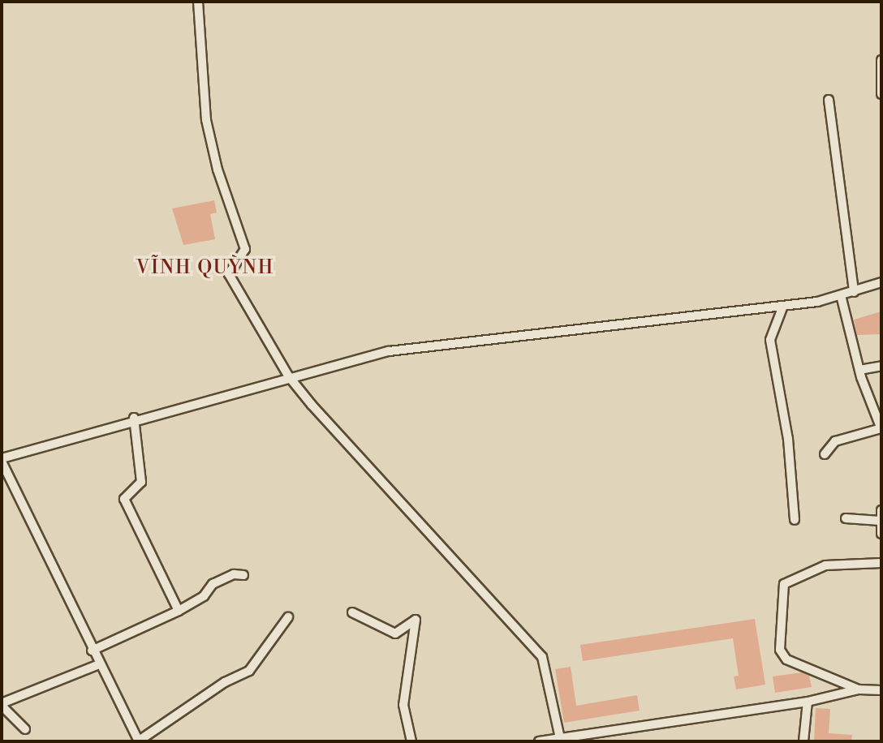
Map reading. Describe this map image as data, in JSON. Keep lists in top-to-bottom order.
{
  "districts": ["VĨNH QUỲNH"]
}
